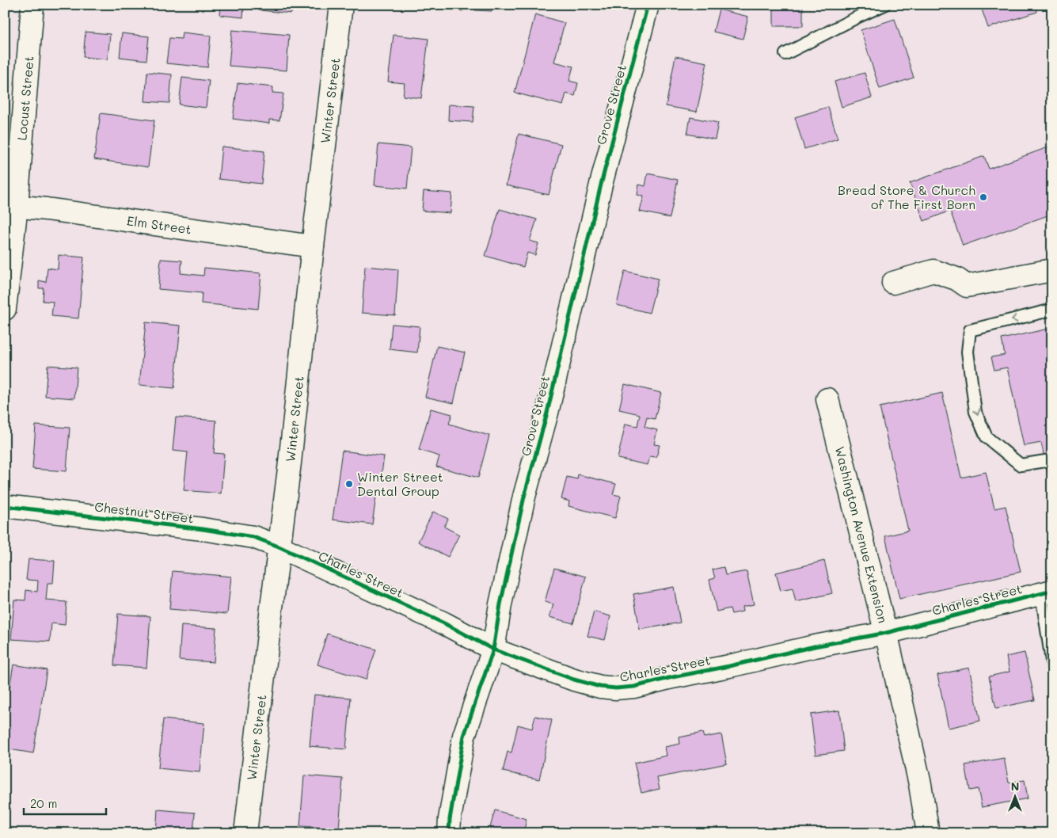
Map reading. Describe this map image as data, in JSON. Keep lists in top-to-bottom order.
{
  "streets": {
    "street": [
      "Locust Street",
      "Winter Street",
      "Grove Street",
      "Elm Street",
      "Chestnut Street",
      "Washington Avenue Extension",
      "Charles Street"
    ]
  },
  "crossings": [
    ["Locust Street", "Elm Street"],
    ["Winter Street", "Elm Street"],
    ["Winter Street", "Chestnut Street"],
    ["Winter Street", "Charles Street"],
    ["Grove Street", "Charles Street"],
    ["Chestnut Street", "Charles Street"],
    ["Washington Avenue Extension", "Charles Street"]
  ],
  "places": ["Bread Store & Church of The First Born", "Winter Street Dental Group"],
  "scale_bar": "20 m",
  "north": "top"
}
